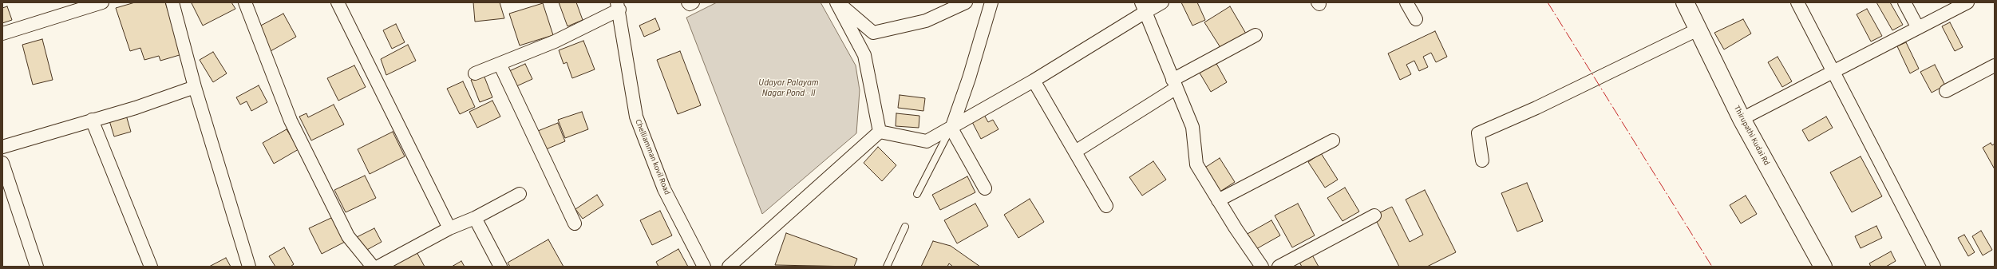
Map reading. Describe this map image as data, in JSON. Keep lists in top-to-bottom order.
{
  "streets": {
    "street": ["Thirupathi Kudai Rd", "Chelliamman kovil Road"]
  },
  "water": ["Udayar Palayam Nagar Pond - II"]
}
